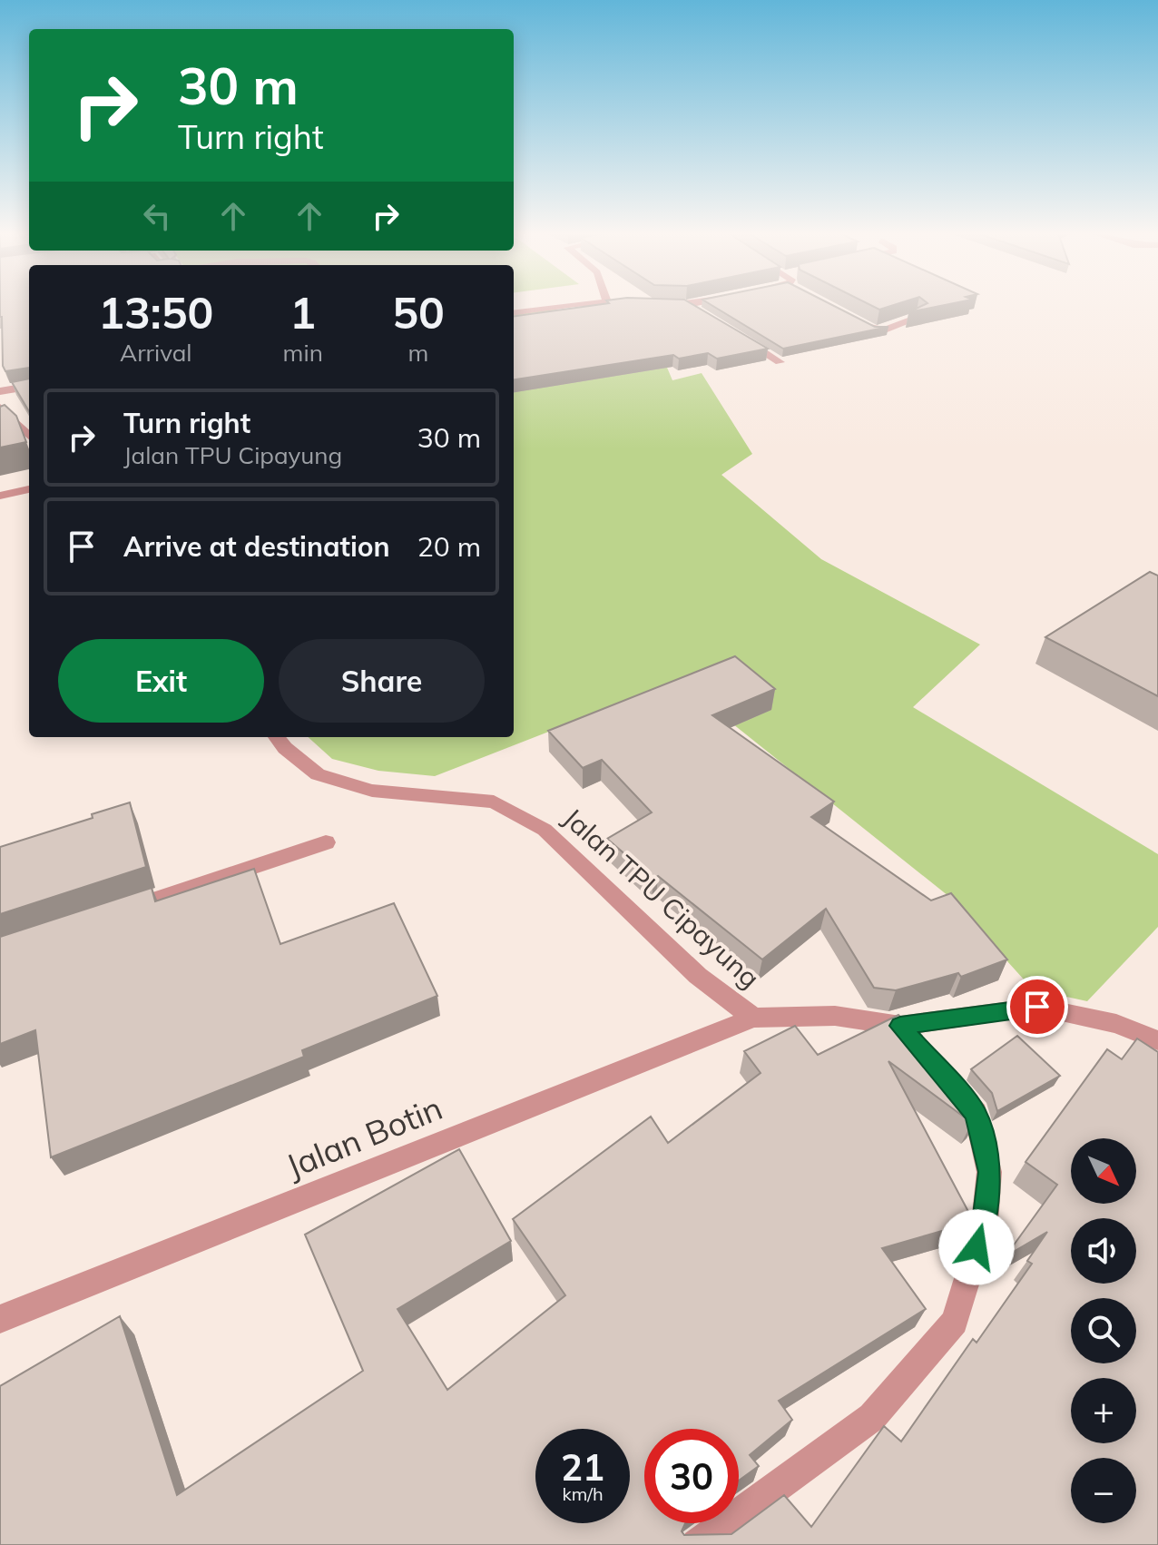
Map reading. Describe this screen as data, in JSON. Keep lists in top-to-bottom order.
{
  "streets": {
    "street": ["Jalan TPU Cipayung", "Jalan Botin"]
  },
  "crossings": [
    ["Jalan TPU Cipayung", "Jalan Botin"]
  ],
  "north": "bottom right",
  "page": {
    "turn": ["30 m", "Turn right"],
    "eta": [
      "13:50",
      "Arrival",
      "1",
      "min",
      "50",
      "m"
    ],
    "list": [
      {
        "name": "Turn right",
        "note": "Jalan TPU Cipayung",
        "value": "30 m"
      },
      {
        "name": "Arrive at destination",
        "value": "20 m"
      }
    ],
    "buttons": ["Exit", "Share"],
    "map_buttons": ["+", "−"],
    "speed": "21 km/h",
    "limit": "30"
  }
}
